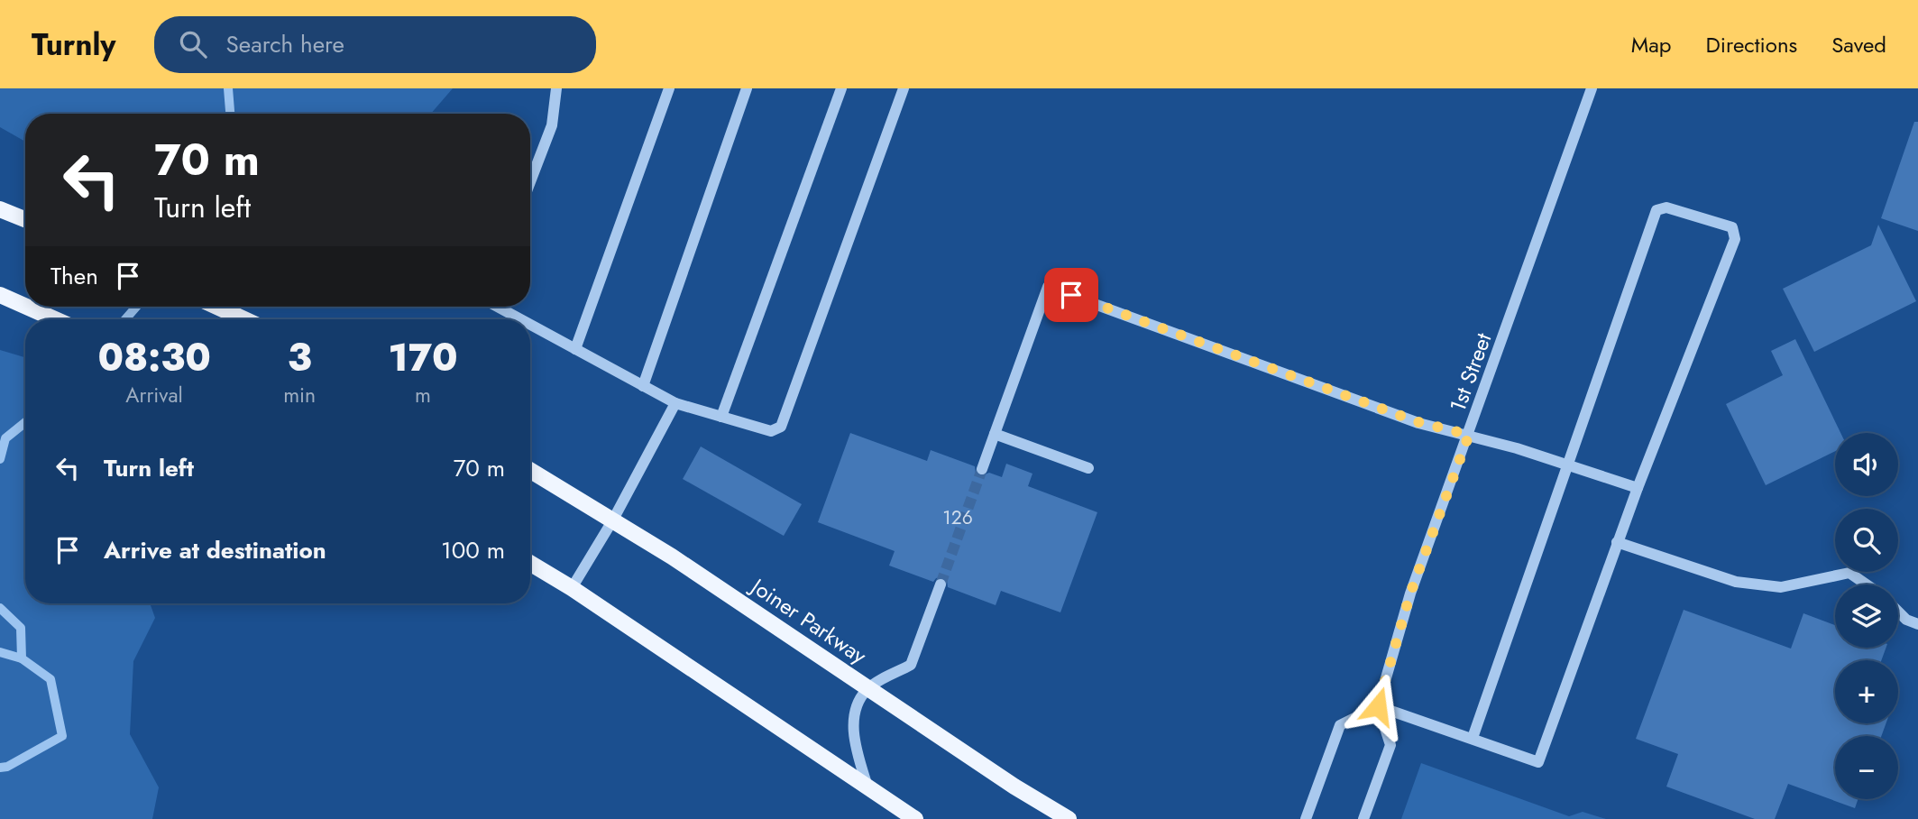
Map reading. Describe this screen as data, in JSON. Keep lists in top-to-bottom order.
{
  "streets": {
    "main road": ["Joiner Parkway"],
    "street": ["1st Street"]
  },
  "house_numbers": ["126"],
  "page": {
    "header": "Turnly",
    "search": "Search here",
    "nav": ["Map", "Directions", "Saved"],
    "turn": ["70 m", "Turn left"],
    "then": "Then",
    "eta": [
      "08:30",
      "Arrival",
      "3",
      "min",
      "170",
      "m"
    ],
    "list": [
      {
        "name": "Turn left",
        "value": "70 m"
      },
      {
        "name": "Arrive at destination",
        "value": "100 m"
      }
    ],
    "map_buttons": ["+", "−"]
  }
}
